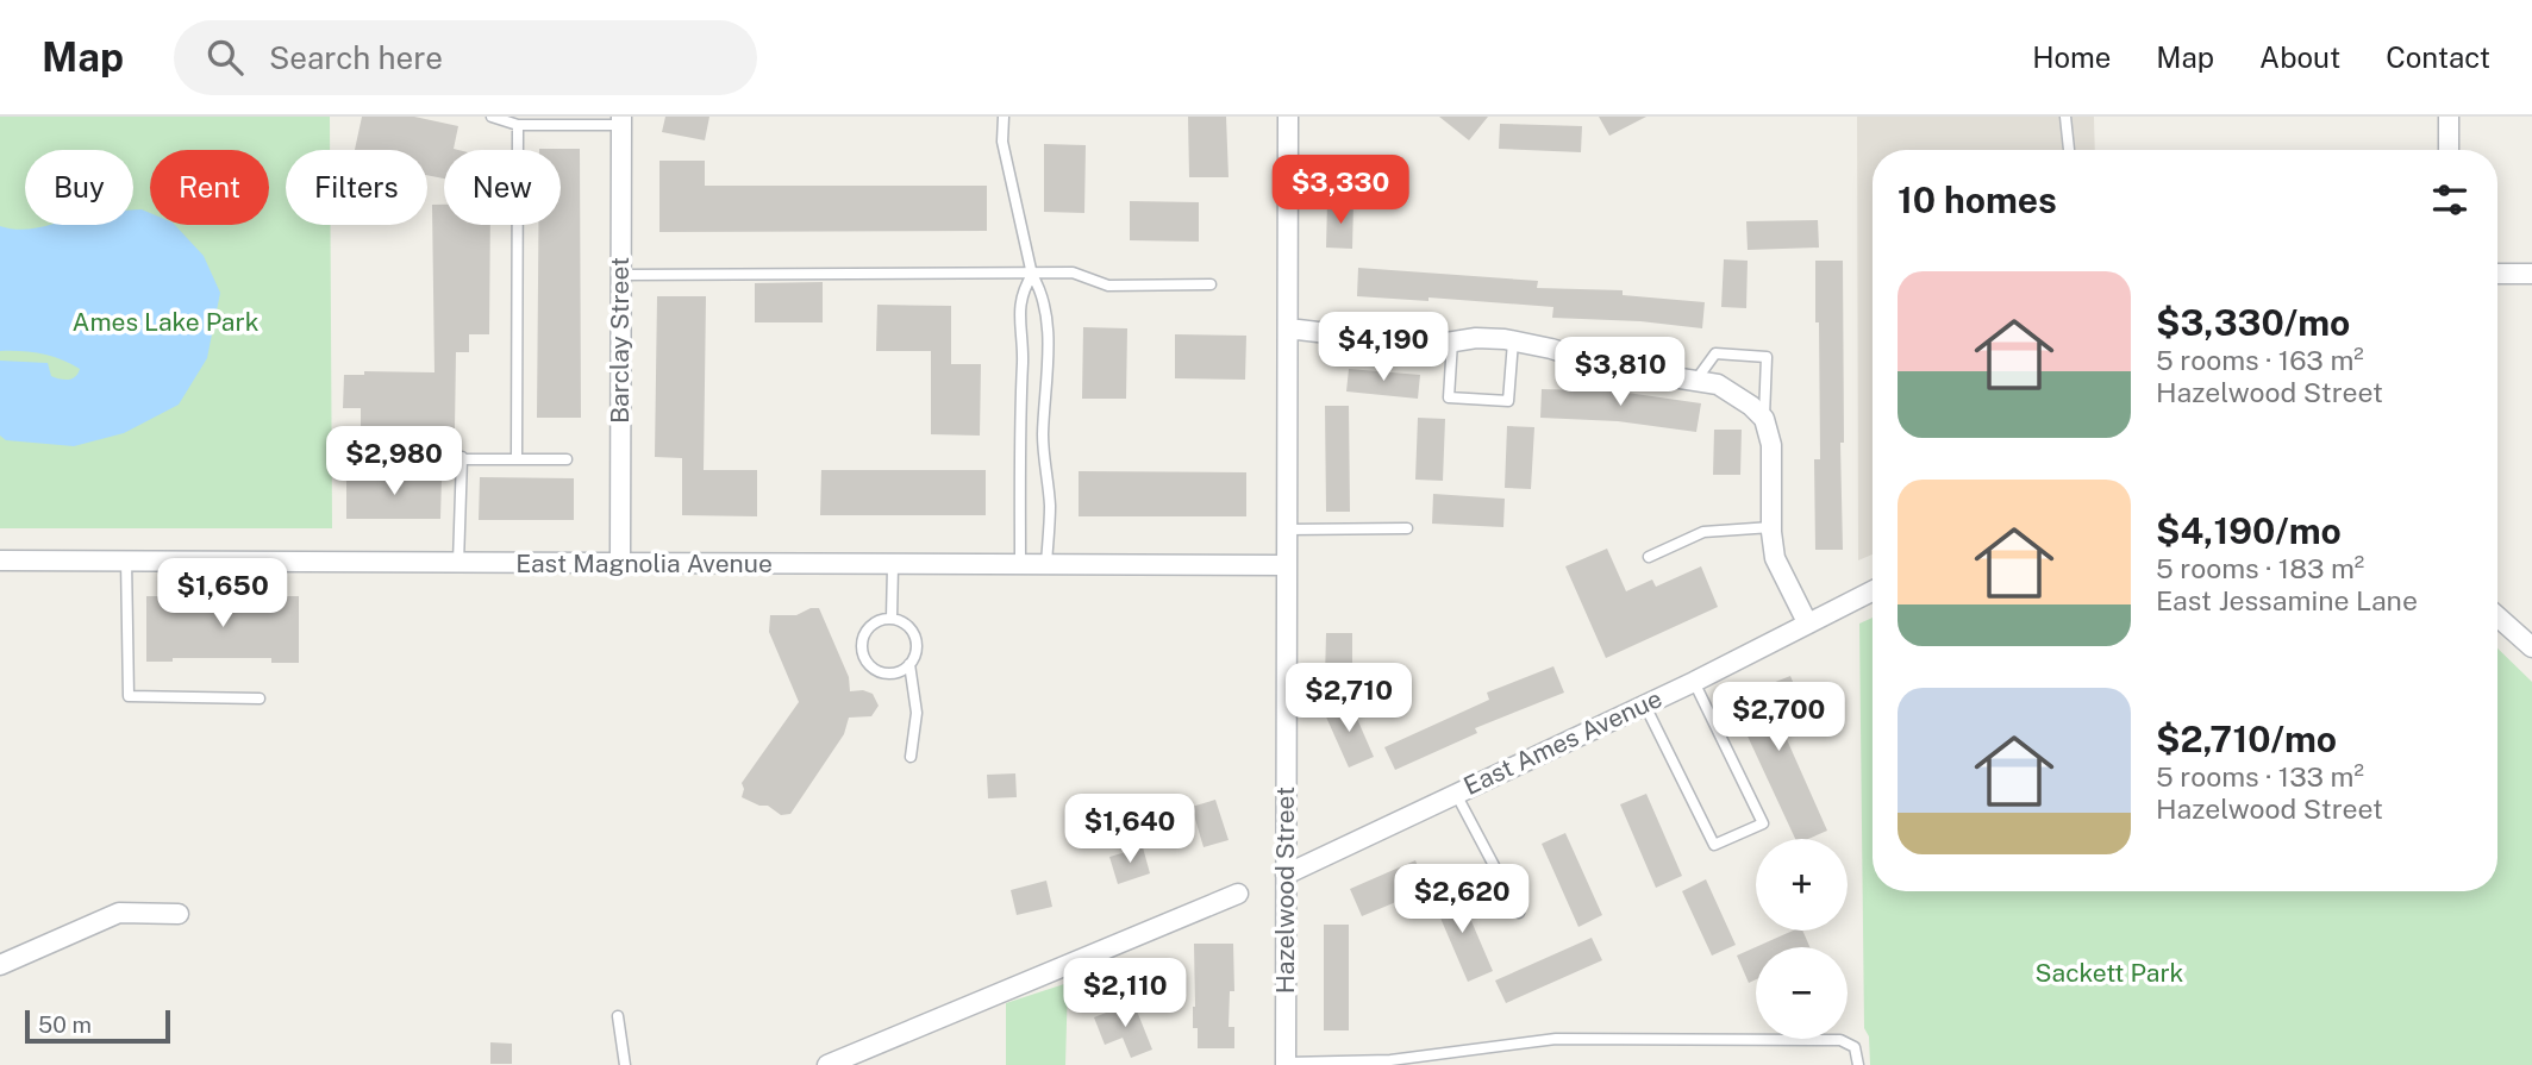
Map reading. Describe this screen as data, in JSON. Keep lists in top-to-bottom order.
{
  "streets": {
    "street": [
      "Barclay Street",
      "East Magnolia Avenue",
      "East Ames Avenue",
      "Hazelwood Street"
    ]
  },
  "crossings": [
    ["Barclay Street", "East Magnolia Avenue"],
    ["East Magnolia Avenue", "Hazelwood Street"],
    ["East Ames Avenue", "Hazelwood Street"]
  ],
  "parks": ["Ames Lake Park", "Sackett Park"],
  "scale_bar": "50 m",
  "page": {
    "header": "Map",
    "search": "Search here",
    "nav": [
      "Home",
      "Map",
      "About",
      "Contact"
    ],
    "chip": [
      "Buy",
      "Rent",
      "Filters",
      "New"
    ],
    "heading": "10 homes",
    "price": [
      "$3,330",
      "$4,190",
      "$3,810",
      "$2,980",
      "$1,650",
      "$2,710",
      "$2,700",
      "$1,640",
      "$2,620",
      "$2,110"
    ],
    "list": [
      {
        "name": "$3,330/mo",
        "note": "5 rooms · 163 m² · Hazelwood Street"
      },
      {
        "name": "$4,190/mo",
        "note": "5 rooms · 183 m² · East Jessamine Lane"
      },
      {
        "name": "$2,710/mo",
        "note": "5 rooms · 133 m² · Hazelwood Street"
      }
    ],
    "map_buttons": ["+", "−"],
    "scale": "50 m"
  }
}
